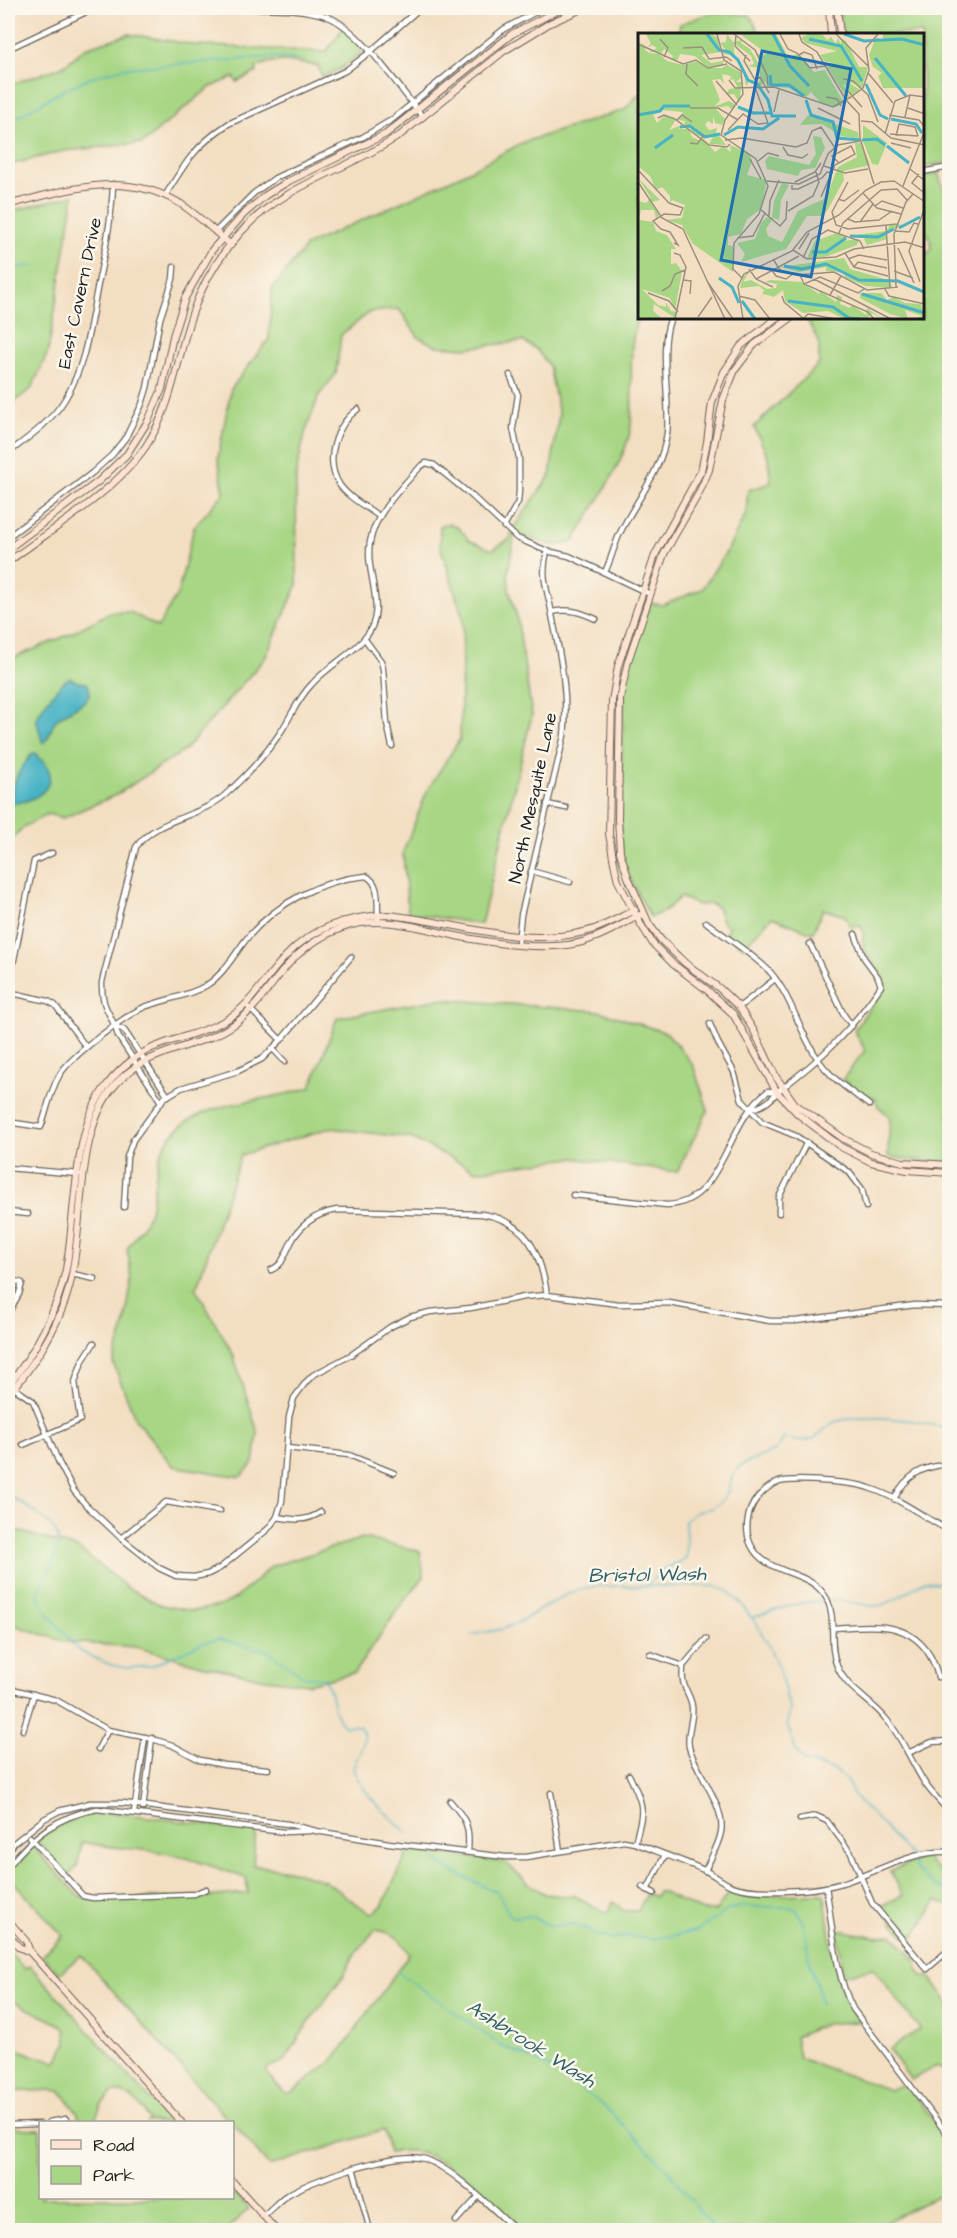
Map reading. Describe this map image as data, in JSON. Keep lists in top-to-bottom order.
{
  "streets": {
    "street": ["East Cavern Drive", "North Mesquite Lane"]
  },
  "water": ["Bristol Wash", "Ashbrook Wash"],
  "legend": ["Road", "Park"]
}
